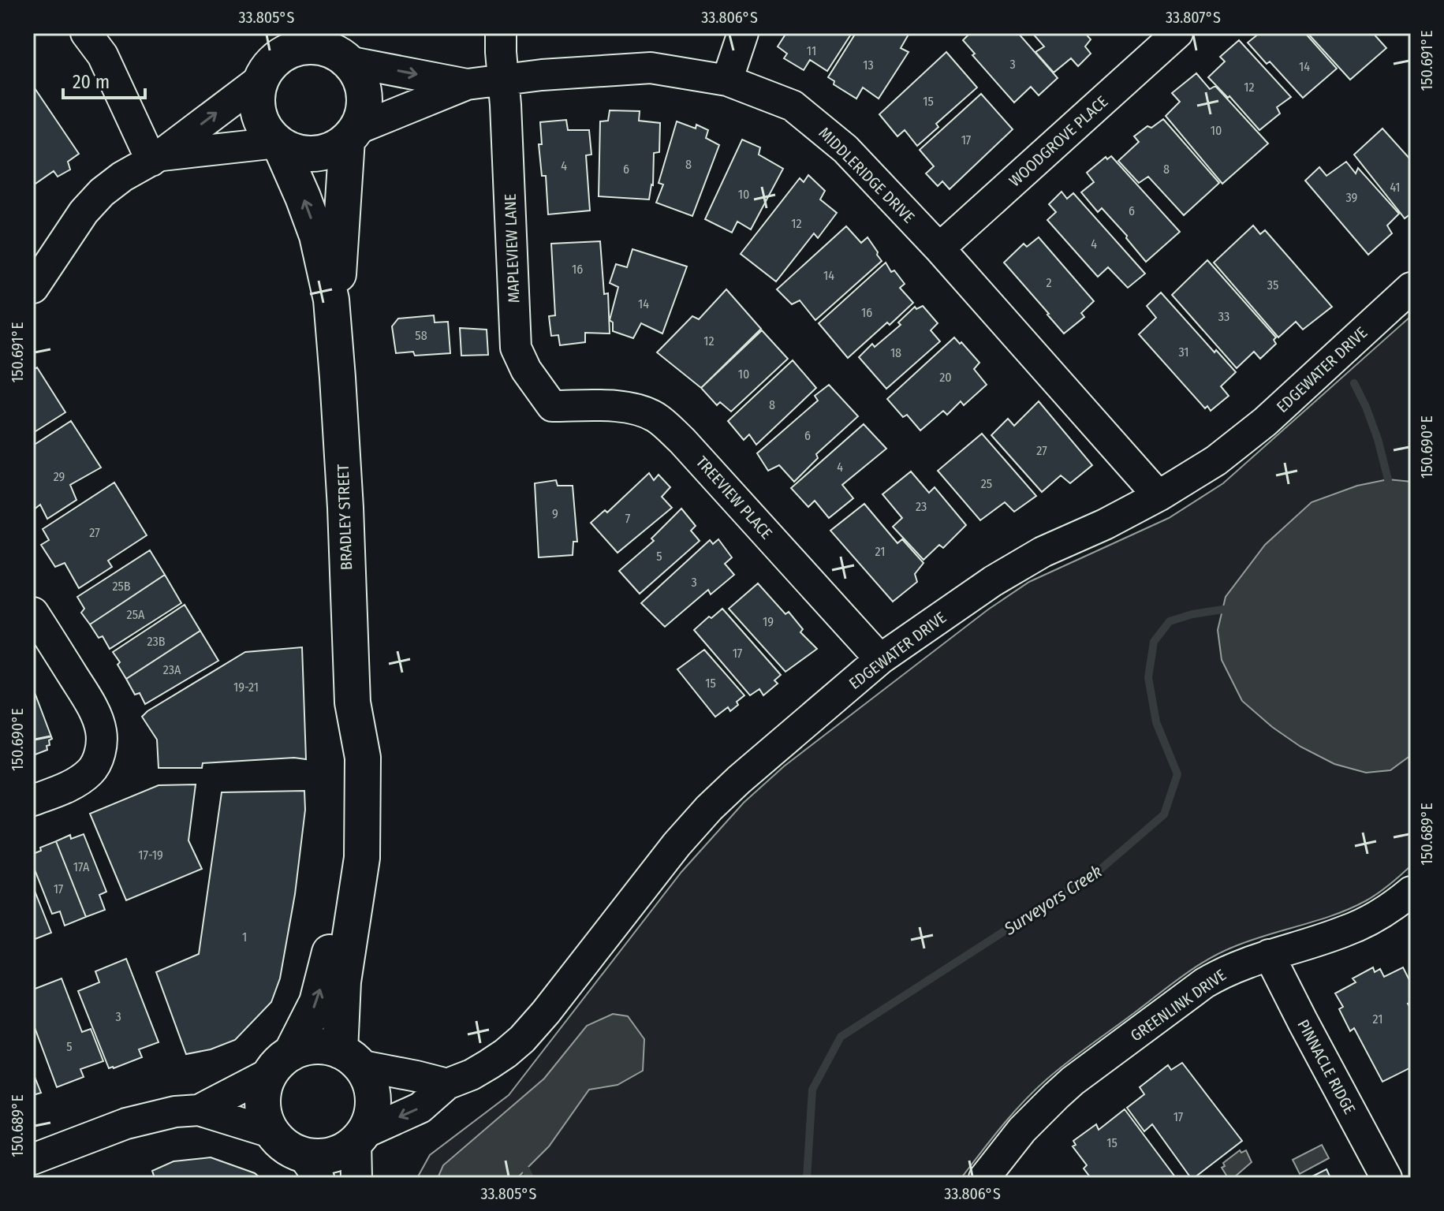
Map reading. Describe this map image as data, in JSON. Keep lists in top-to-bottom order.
{
  "streets": {
    "main road": ["BRADLEY STREET"],
    "street": [
      "WOODGROVE PLACE",
      "MIDDLERIDGE DRIVE",
      "MAPLEVIEW LANE",
      "EDGEWATER DRIVE",
      "TREEVIEW PLACE",
      "GREENLINK DRIVE",
      "PINNACLE RIDGE"
    ]
  },
  "crossings": [
    ["WOODGROVE PLACE", "MIDDLERIDGE DRIVE"],
    ["MIDDLERIDGE DRIVE", "MAPLEVIEW LANE"],
    ["MIDDLERIDGE DRIVE", "EDGEWATER DRIVE"],
    ["MIDDLERIDGE DRIVE", "BRADLEY STREET"],
    ["MAPLEVIEW LANE", "TREEVIEW PLACE"],
    ["EDGEWATER DRIVE", "TREEVIEW PLACE"],
    ["EDGEWATER DRIVE", "BRADLEY STREET"],
    ["GREENLINK DRIVE", "PINNACLE RIDGE"]
  ],
  "water": ["Surveyors Creek"],
  "house_numbers": [
    "11",
    "3",
    "13",
    "14",
    "12",
    "15",
    "10",
    "17",
    "8",
    "4",
    "6",
    "8",
    "41",
    "10",
    "39",
    "6",
    "12",
    "4",
    "16",
    "14",
    "2",
    "35",
    "14",
    "16",
    "33",
    "58",
    "12",
    "31",
    "18",
    "10",
    "20",
    "8",
    "6",
    "27",
    "4",
    "29",
    "25",
    "23",
    "9",
    "7",
    "27",
    "21",
    "5",
    "3",
    "25B",
    "25A",
    "19",
    "23B",
    "17",
    "23A",
    "15",
    "19-21",
    "17-19",
    "17A",
    "17",
    "1",
    "3",
    "21",
    "5",
    "17",
    "15"
  ],
  "scale_bar": "20 m",
  "coordinates": [
    "33.805°S",
    "33.806°S",
    "33.807°S",
    "150.691°E",
    "150.690°E",
    "150.689°E"
  ]
}
